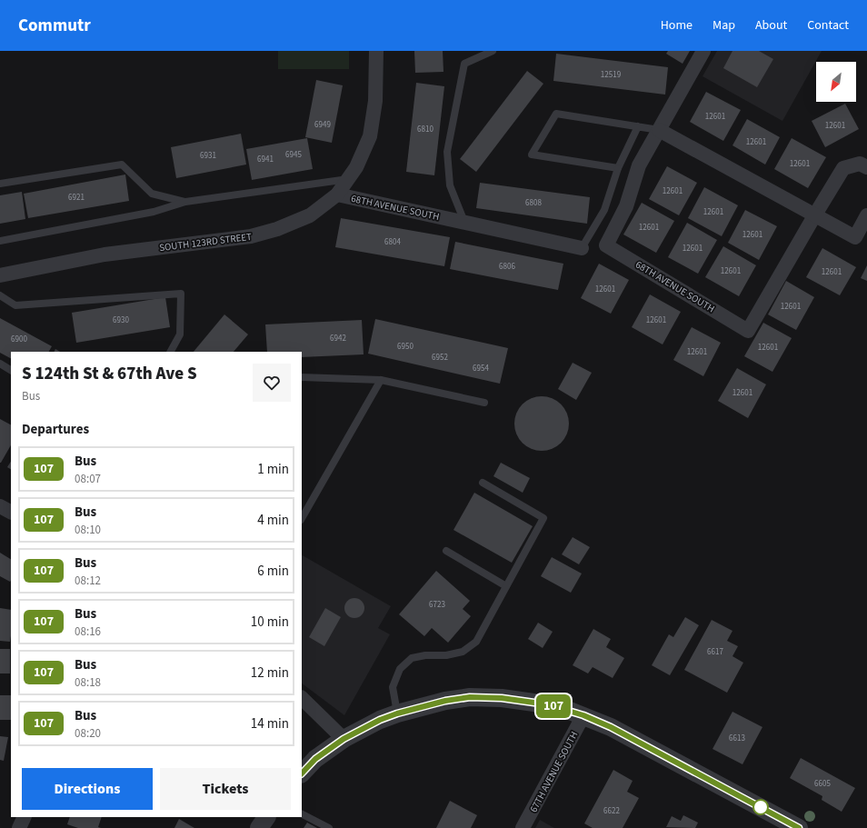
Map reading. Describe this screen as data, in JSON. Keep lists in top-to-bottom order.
{
  "streets": {
    "street": ["68TH AVENUE SOUTH", "SOUTH 123RD STREET", "67TH AVENUE SOUTH"]
  },
  "crossings": [
    ["68TH AVENUE SOUTH", "SOUTH 123RD STREET"]
  ],
  "lines": ["bus line 107"],
  "house_numbers": [
    "12519",
    "12601",
    "6949",
    "12601",
    "6810",
    "12601",
    "6945",
    "6931",
    "6941",
    "12601",
    "12601",
    "6921",
    "6808",
    "12601",
    "12601",
    "12601",
    "6804",
    "12601",
    "6806",
    "12601",
    "12601",
    "12601",
    "12601",
    "6930",
    "12601",
    "6942",
    "6900",
    "6950",
    "12601",
    "12601",
    "6952",
    "6954",
    "12601",
    "6723",
    "6617",
    "6613",
    "6605",
    "6622"
  ],
  "north": "bottom left",
  "page": {
    "header": "Commutr",
    "nav": [
      "Home",
      "Map",
      "About",
      "Contact"
    ],
    "on_map": "107",
    "heading": [
      ["S 124th St & 67th Ave S", "Bus"],
      "Departures"
    ],
    "list": [
      {
        "mark": "107",
        "name": "Bus",
        "note": "08:07",
        "value": "1 min"
      },
      {
        "mark": "107",
        "name": "Bus",
        "note": "08:10",
        "value": "4 min"
      },
      {
        "mark": "107",
        "name": "Bus",
        "note": "08:12",
        "value": "6 min"
      },
      {
        "mark": "107",
        "name": "Bus",
        "note": "08:16",
        "value": "10 min"
      },
      {
        "mark": "107",
        "name": "Bus",
        "note": "08:18",
        "value": "12 min"
      },
      {
        "mark": "107",
        "name": "Bus",
        "note": "08:20",
        "value": "14 min"
      }
    ],
    "buttons": ["Directions", "Tickets"]
  }
}
